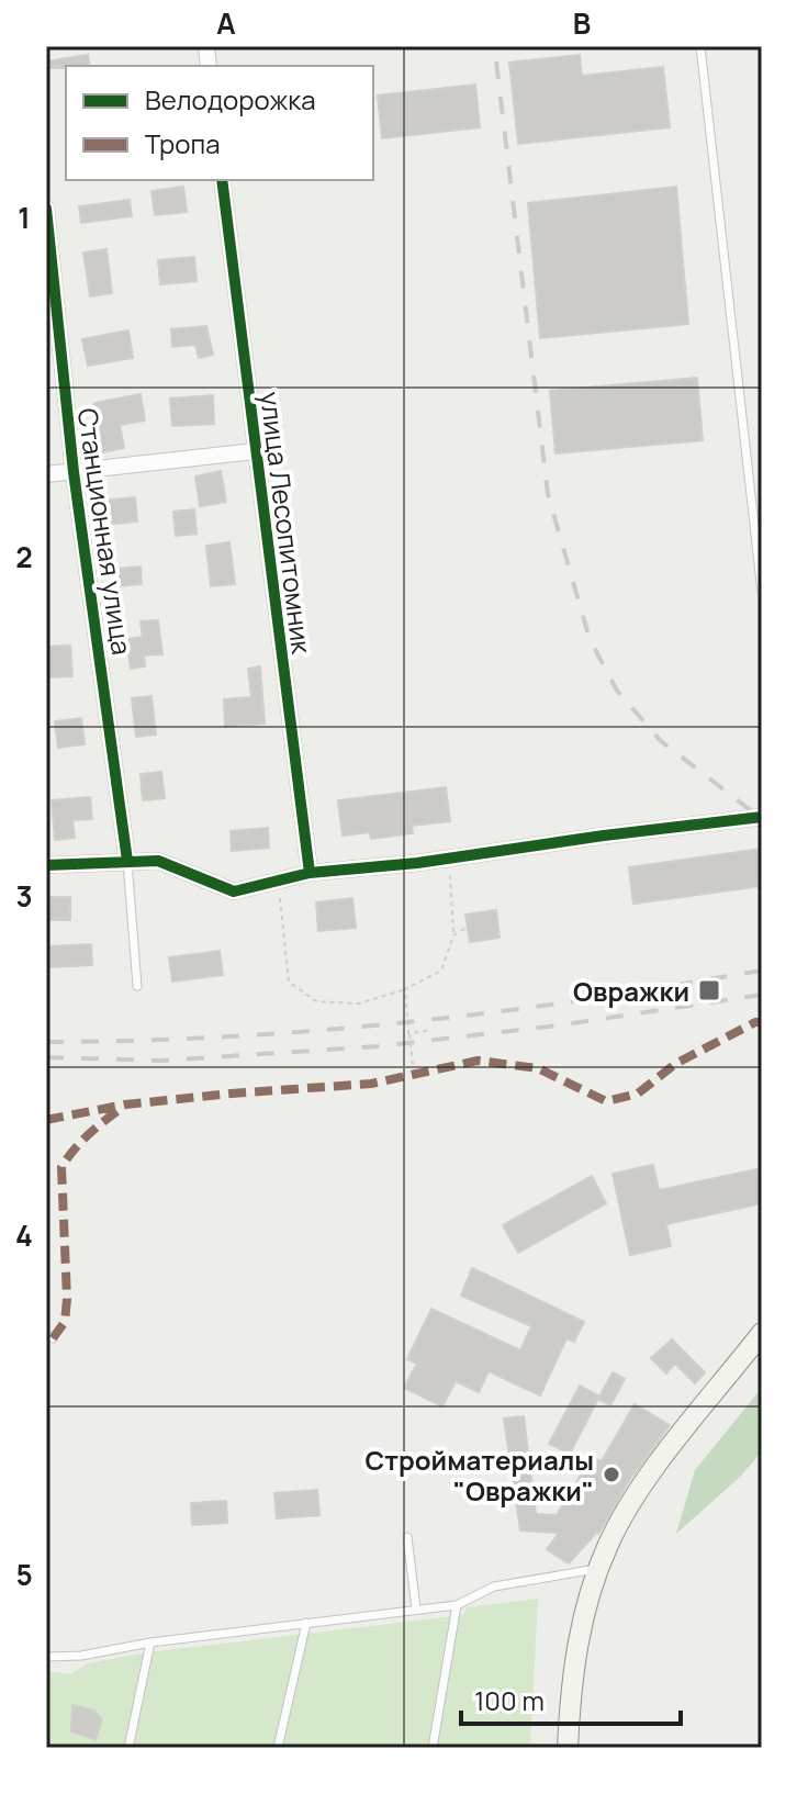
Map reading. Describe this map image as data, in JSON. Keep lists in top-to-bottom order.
{
  "streets": {
    "street": ["улица Лесопитомник", "Станционная улица"]
  },
  "places": {
    "transit": ["Овражки"],
    "other": ["Стройматериалы \"Овражки\""]
  },
  "legend": ["Велодорожка", "Тропа"],
  "scale_bar": "100 m",
  "grid": {
    "columns": ["A", "B"],
    "rows": [
      "1",
      "2",
      "3",
      "4",
      "5"
    ]
  }
}
